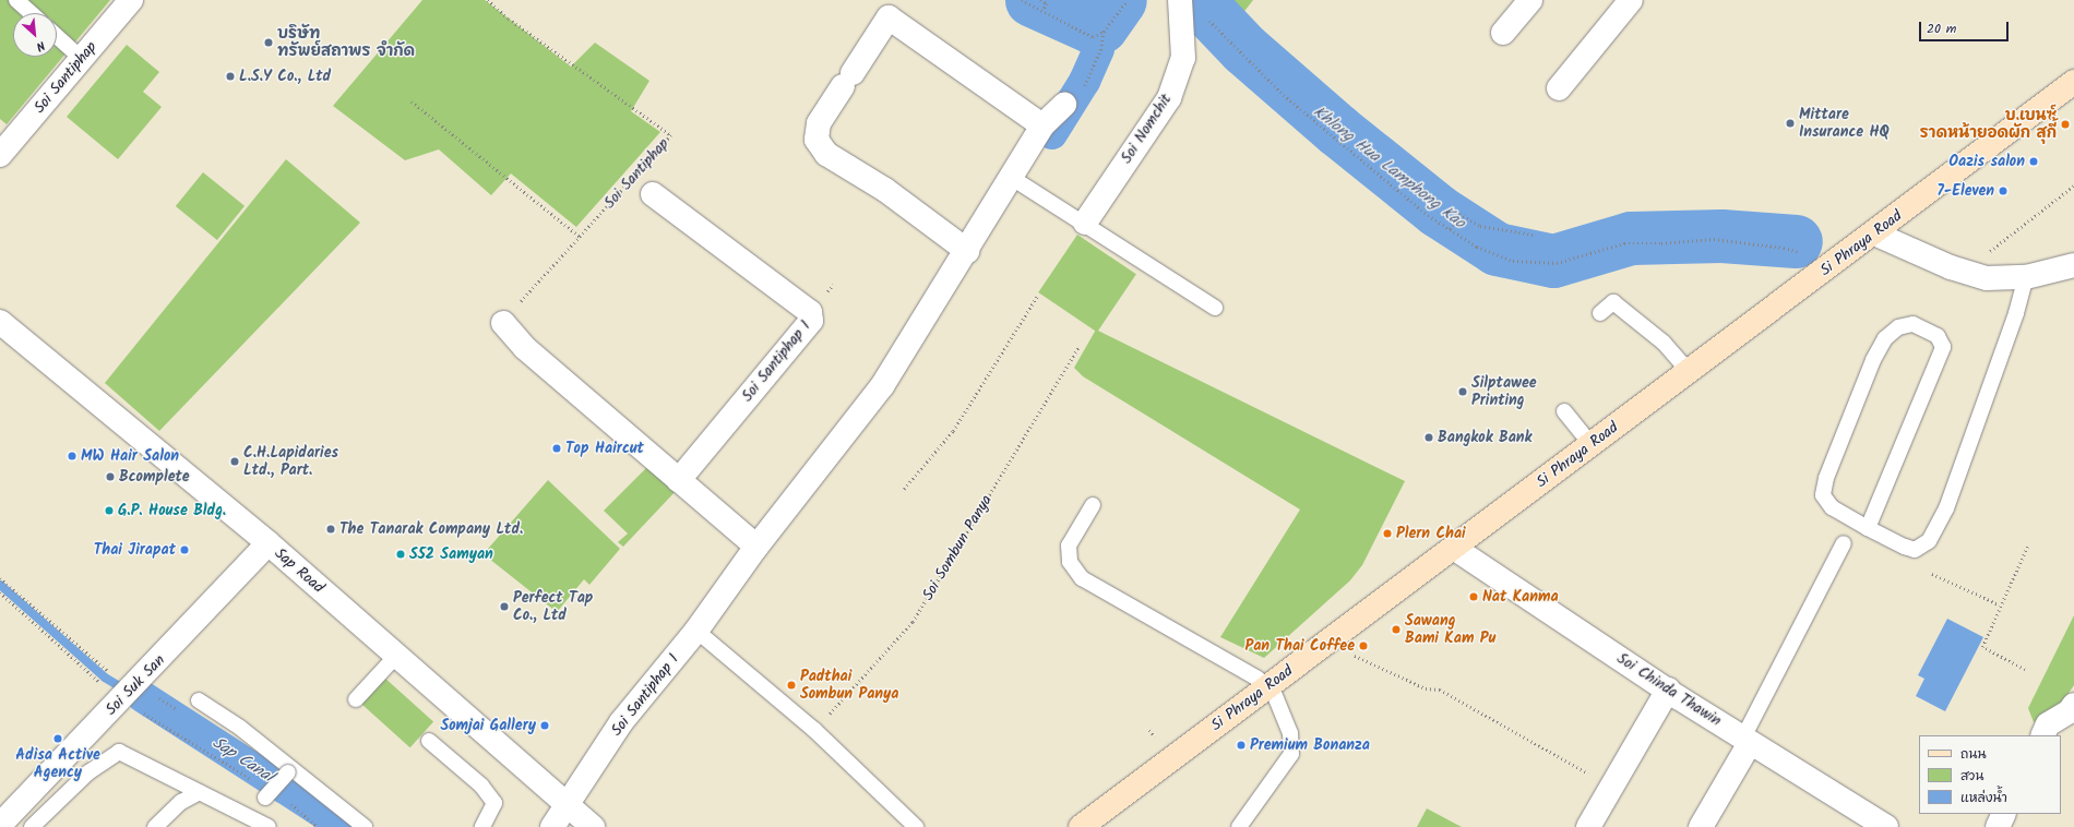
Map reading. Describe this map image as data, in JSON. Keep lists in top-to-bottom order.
{
  "streets": {
    "main road": ["Si Phraya Road"],
    "street": [
      "Soi Santiphap",
      "Soi Nomchit",
      "Soi Santiphap 1",
      "Sap Road",
      "Soi Suk San",
      "Soi Chinda Thawin"
    ],
    "path": ["Soi Sombun Panya"]
  },
  "crossings": [
    ["Si Phraya Road", "Soi Chinda Thawin"],
    ["Soi Santiphap 1", "Sap Road"],
    ["Sap Road", "Soi Suk San"]
  ],
  "water": ["Khlong Hua Lamphong Kao", "Sap Canal"],
  "places": [
    "บริษัท ทรัพย์สถาพร จำกัด",
    "L.S.Y Co., Ltd",
    "Mittare Insurance HQ",
    "บ.เบนซ์ ราดหน้ายอดผัก สุกี้",
    "Oazis salon",
    "7-Eleven",
    "Silptawee Printing",
    "Bangkok Bank",
    "Top Haircut",
    "MW Hair Salon",
    "C.H.Lapidaries Ltd., Part.",
    "Bcomplete",
    "G.P. House Bldg.",
    "The Tanarak Company Ltd.",
    "Plern Chai",
    "Thai Jirapat",
    "S52 Samyan",
    "Nat Kanma",
    "Perfect Tap Co., Ltd",
    "Sawang Bami Kam Pu",
    "Pan Thai Coffee",
    "Padthai Sombun Panya",
    "Somjai Gallery",
    "Adisa Active Agency",
    "Premium Bonanza"
  ],
  "legend": ["ถนน", "สวน", "แหล่งน้ำ"],
  "scale_bar": "20 m",
  "north": "bottom right"
}
